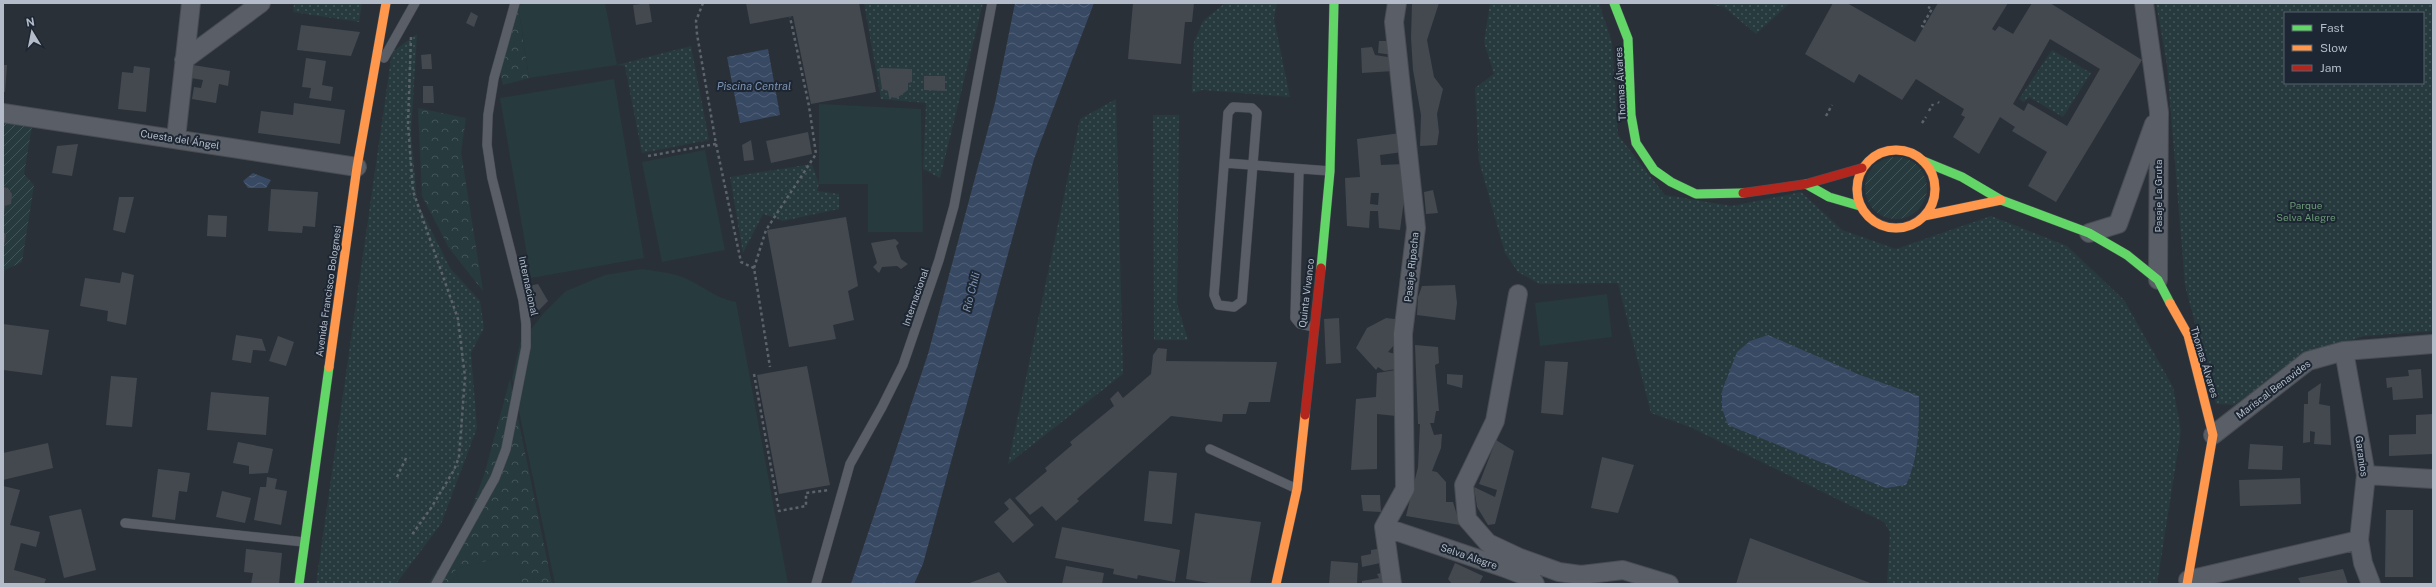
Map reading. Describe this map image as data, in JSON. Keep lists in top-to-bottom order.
{
  "streets": {
    "street": [
      "Thomas Álvares",
      "Cuesta del Ángel",
      "Pasaje La Gruta",
      "Pasaje Ripacha",
      "Avenida Francisco Bolognesi",
      "Quinta Vivanco",
      "Mariscal Benavides",
      "Garanios",
      "Selva Alegre"
    ],
    "lane": ["Internacional"]
  },
  "crossings": [
    ["Thomas Álvares", "Pasaje La Gruta"],
    ["Thomas Álvares", "Mariscal Benavides"],
    ["Cuesta del Ángel", "Avenida Francisco Bolognesi"],
    ["Pasaje Ripacha", "Selva Alegre"],
    ["Mariscal Benavides", "Garanios"]
  ],
  "water": ["Piscina Central", "Río Chili"],
  "parks": ["Parque Selva Alegre"],
  "legend": ["Fast", "Slow", "Jam"],
  "north": "top"
}
